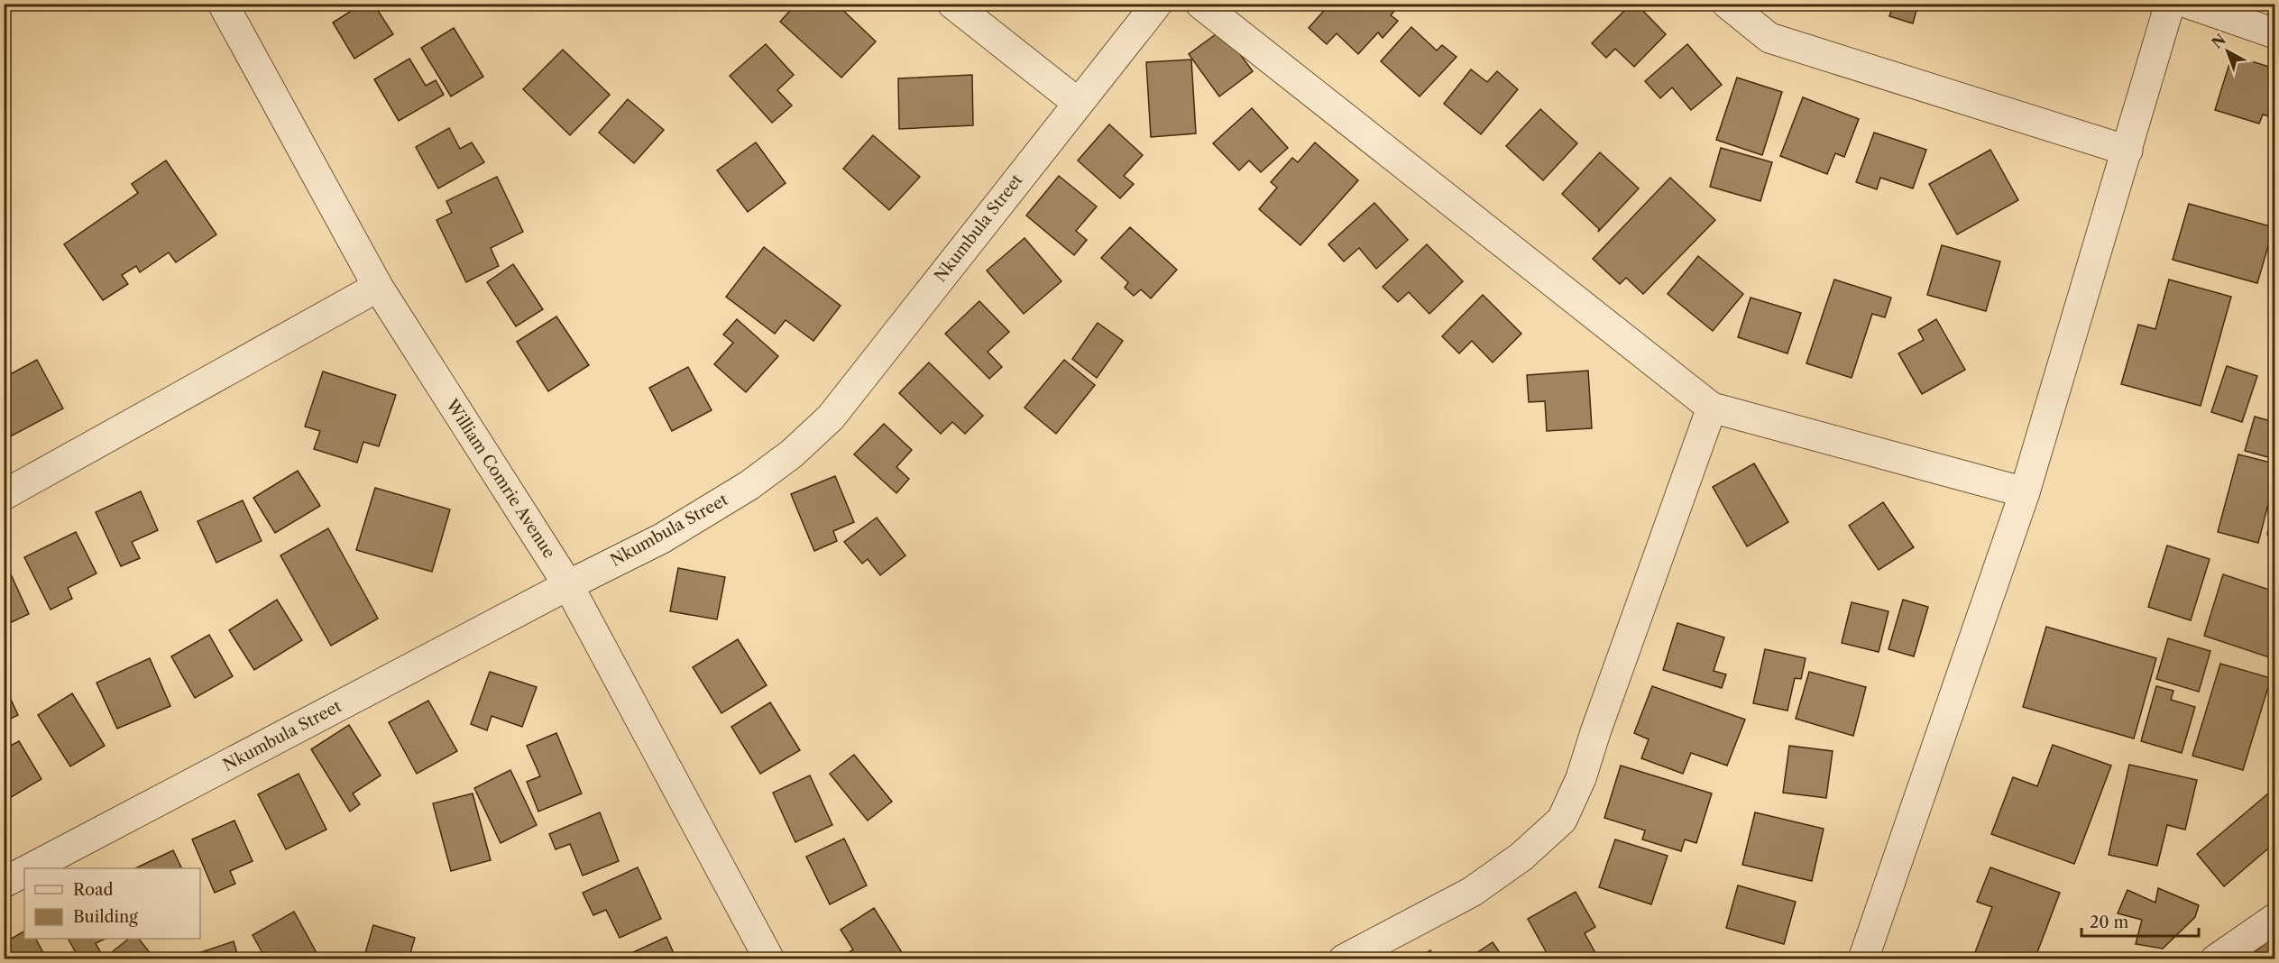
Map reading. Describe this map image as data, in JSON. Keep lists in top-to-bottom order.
{
  "streets": {
    "street": ["Nkumbula Street", "William Comrie Avenue"]
  },
  "crossings": [
    ["Nkumbula Street", "William Comrie Avenue"]
  ],
  "legend": ["Road", "Building"],
  "scale_bar": "20 m",
  "north": "top left"
}
